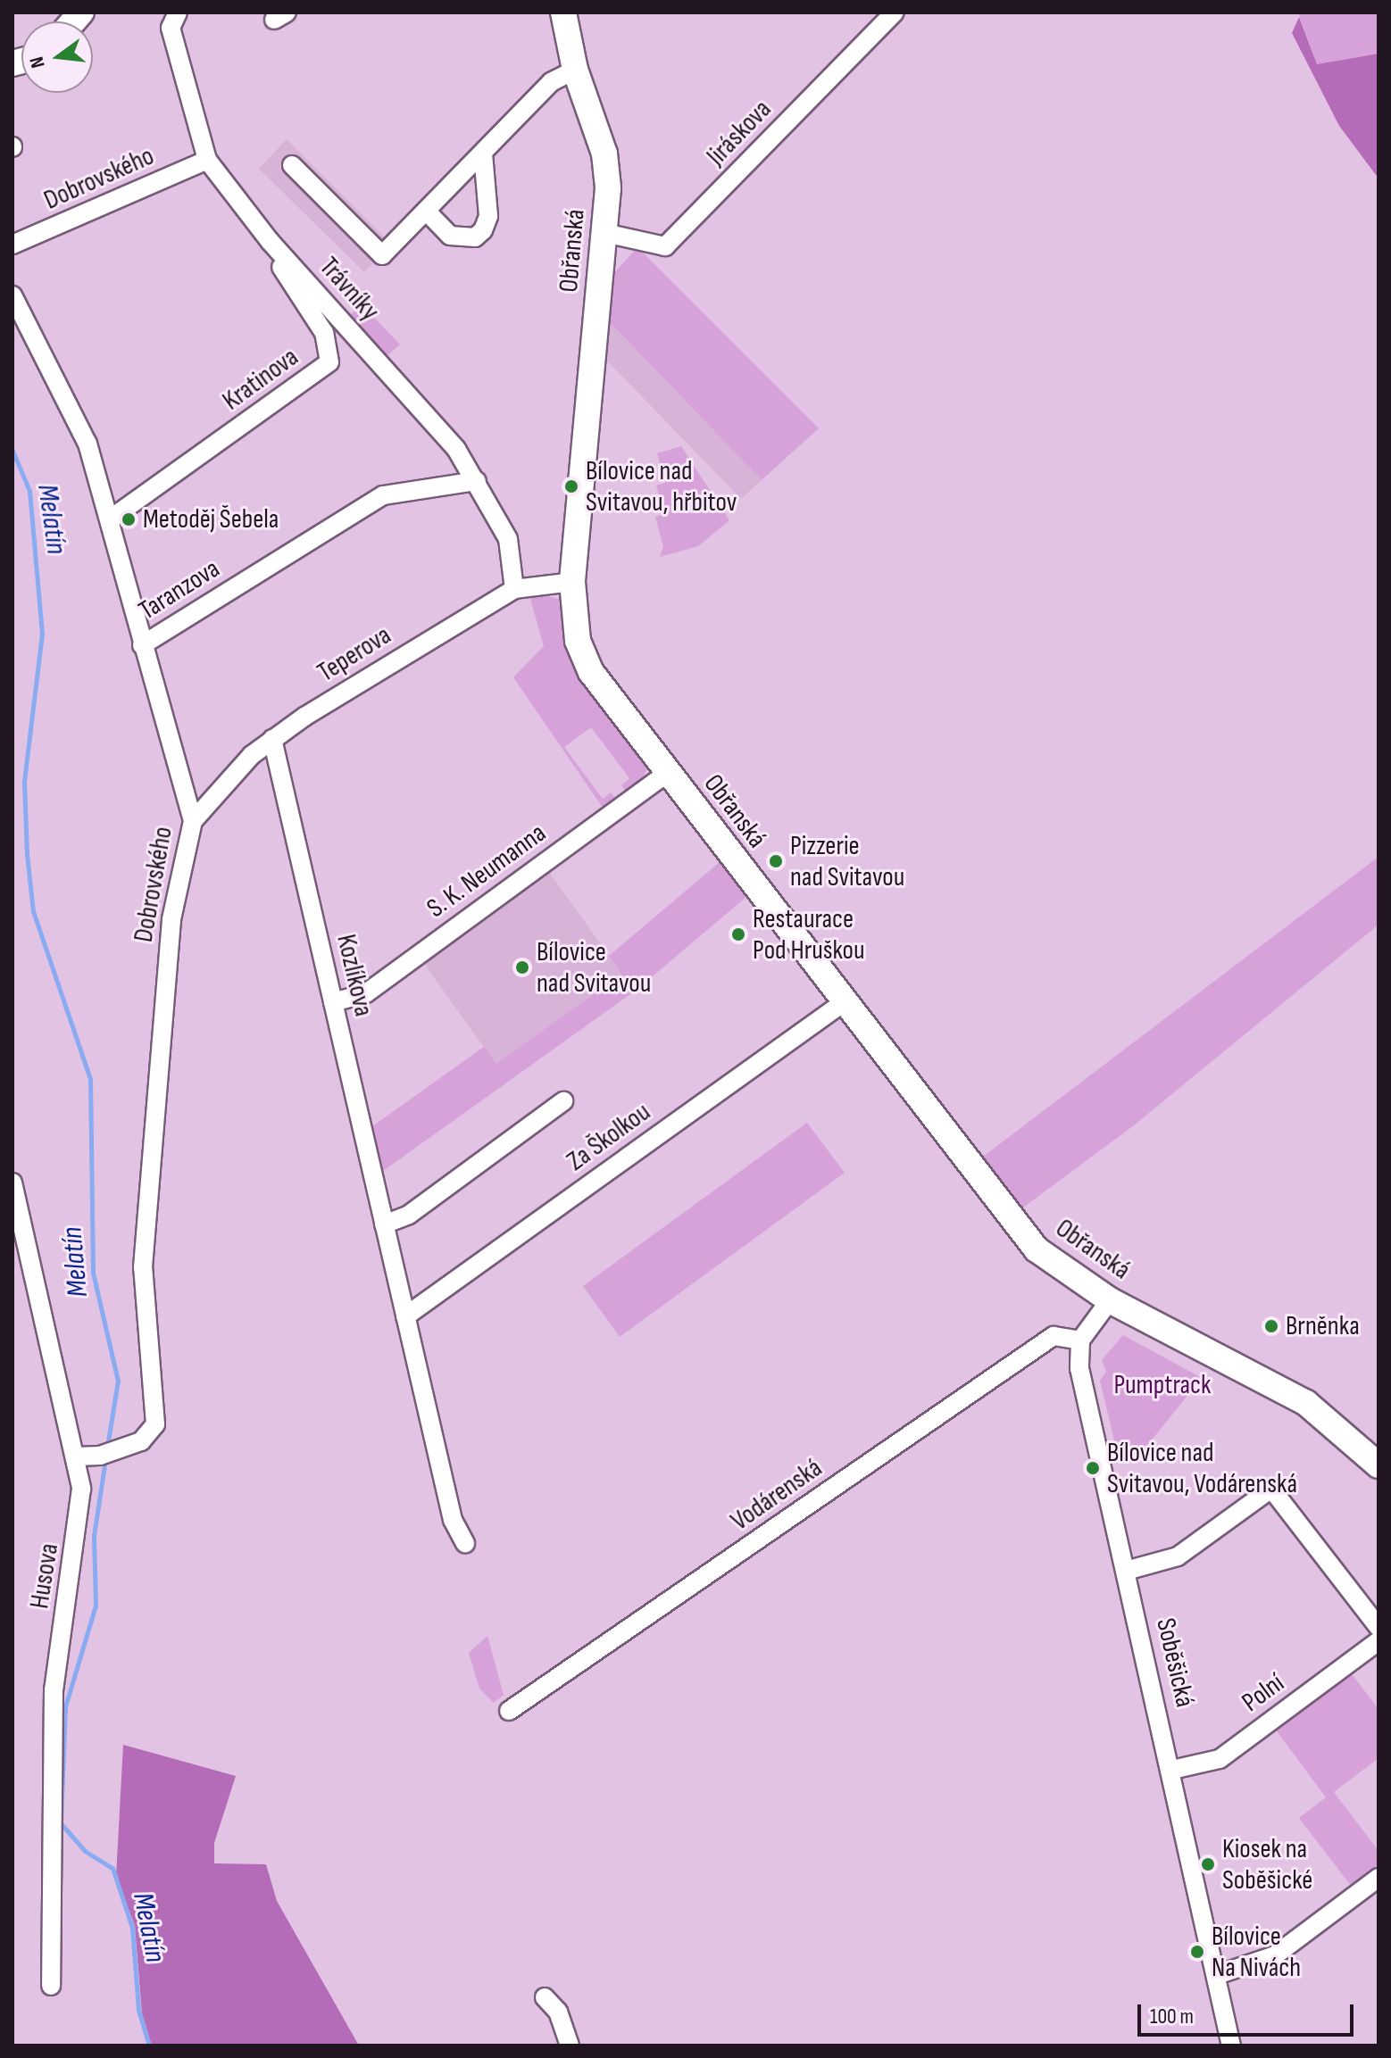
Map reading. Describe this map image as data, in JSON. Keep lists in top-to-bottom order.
{
  "streets": {
    "main road": ["Obřanská"],
    "street": [
      "Jiráskova",
      "Dobrovského",
      "Trávníky",
      "Kratinova",
      "Taranzova",
      "Teperova",
      "S. K. Neumanna",
      "Kozlíkova",
      "Za Školkou",
      "Vodárenská",
      "Husova",
      "Soběšická",
      "Polní"
    ]
  },
  "crossings": [
    ["Jiráskova", "Obřanská"],
    ["Dobrovského", "Trávníky"],
    ["Dobrovského", "Kratinova"],
    ["Dobrovského", "Taranzova"],
    ["Dobrovského", "Teperova"],
    ["Dobrovského", "Husova"],
    ["Obřanská", "Teperova"],
    ["Obřanská", "S. K. Neumanna"],
    ["Obřanská", "Za Školkou"],
    ["Trávníky", "Kratinova"],
    ["Trávníky", "Taranzova"],
    ["Trávníky", "Teperova"],
    ["Teperova", "Kozlíkova"],
    ["S. K. Neumanna", "Kozlíkova"],
    ["Kozlíkova", "Za Školkou"],
    ["Vodárenská", "Soběšická"],
    ["Soběšická", "Polní"]
  ],
  "water": ["Melatín"],
  "parks": ["Pumptrack"],
  "places": [
    "Bílovice nad Svitavou, hřbitov",
    "Metoděj Šebela",
    "Pizzerie nad Svitavou",
    "Restaurace Pod Hruškou",
    "Bílovice nad Svitavou",
    "Brněnka",
    "Bílovice nad Svitavou, Vodárenská",
    "Kiosek na Soběšické",
    "Bílovice Na Nivách"
  ],
  "scale_bar": "100 m",
  "north": "left"
}
